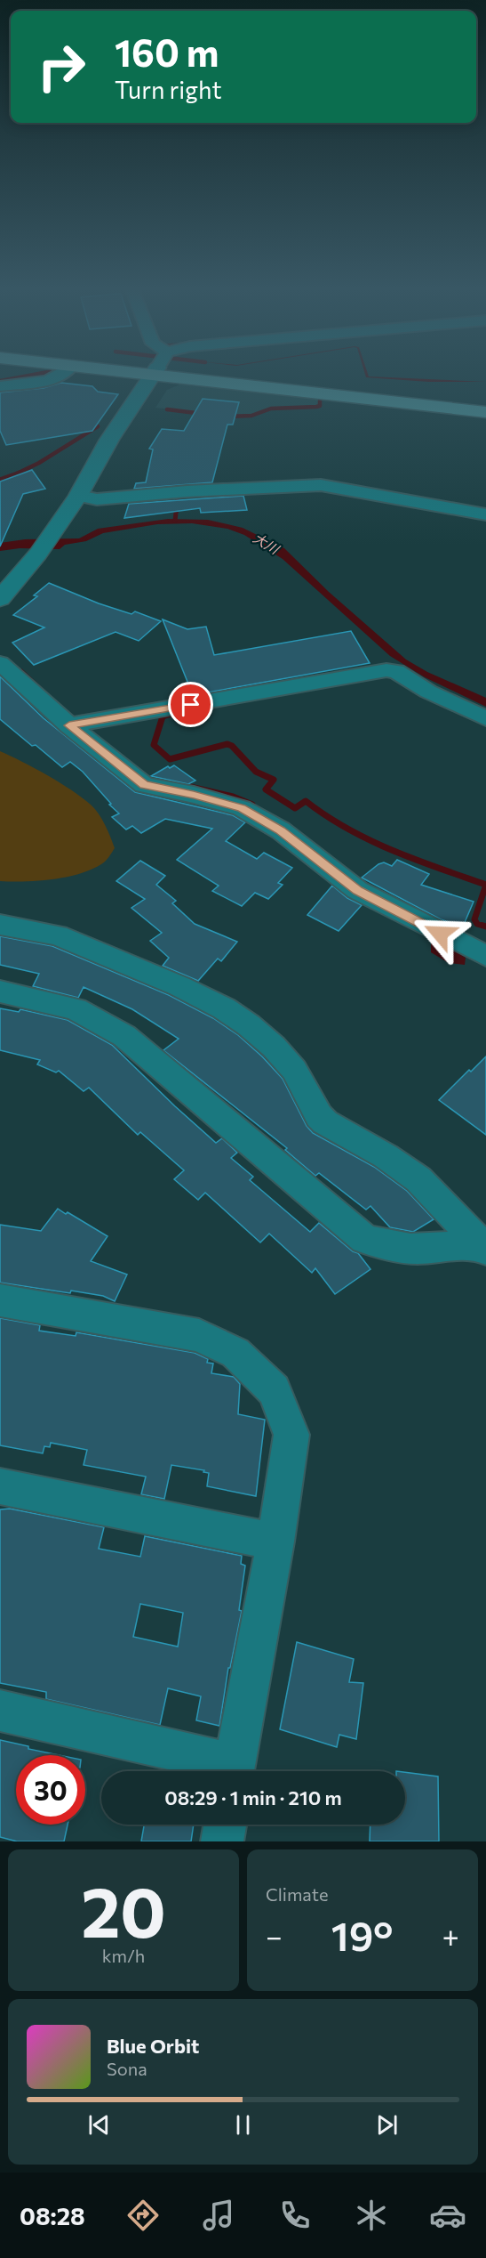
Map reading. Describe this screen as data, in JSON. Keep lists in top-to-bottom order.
{
  "water": ["大川"],
  "page": {
    "turn": ["160 m", "Turn right"],
    "limit": "30",
    "trip": "08:29 · 1 min · 210 m",
    "tile": [
      ["20", "km/h"],
      "Climate"
    ],
    "heat": ["−", "19°", "+"],
    "song": ["Blue Orbit", "Sona"],
    "tabs": "08:28"
  }
}
